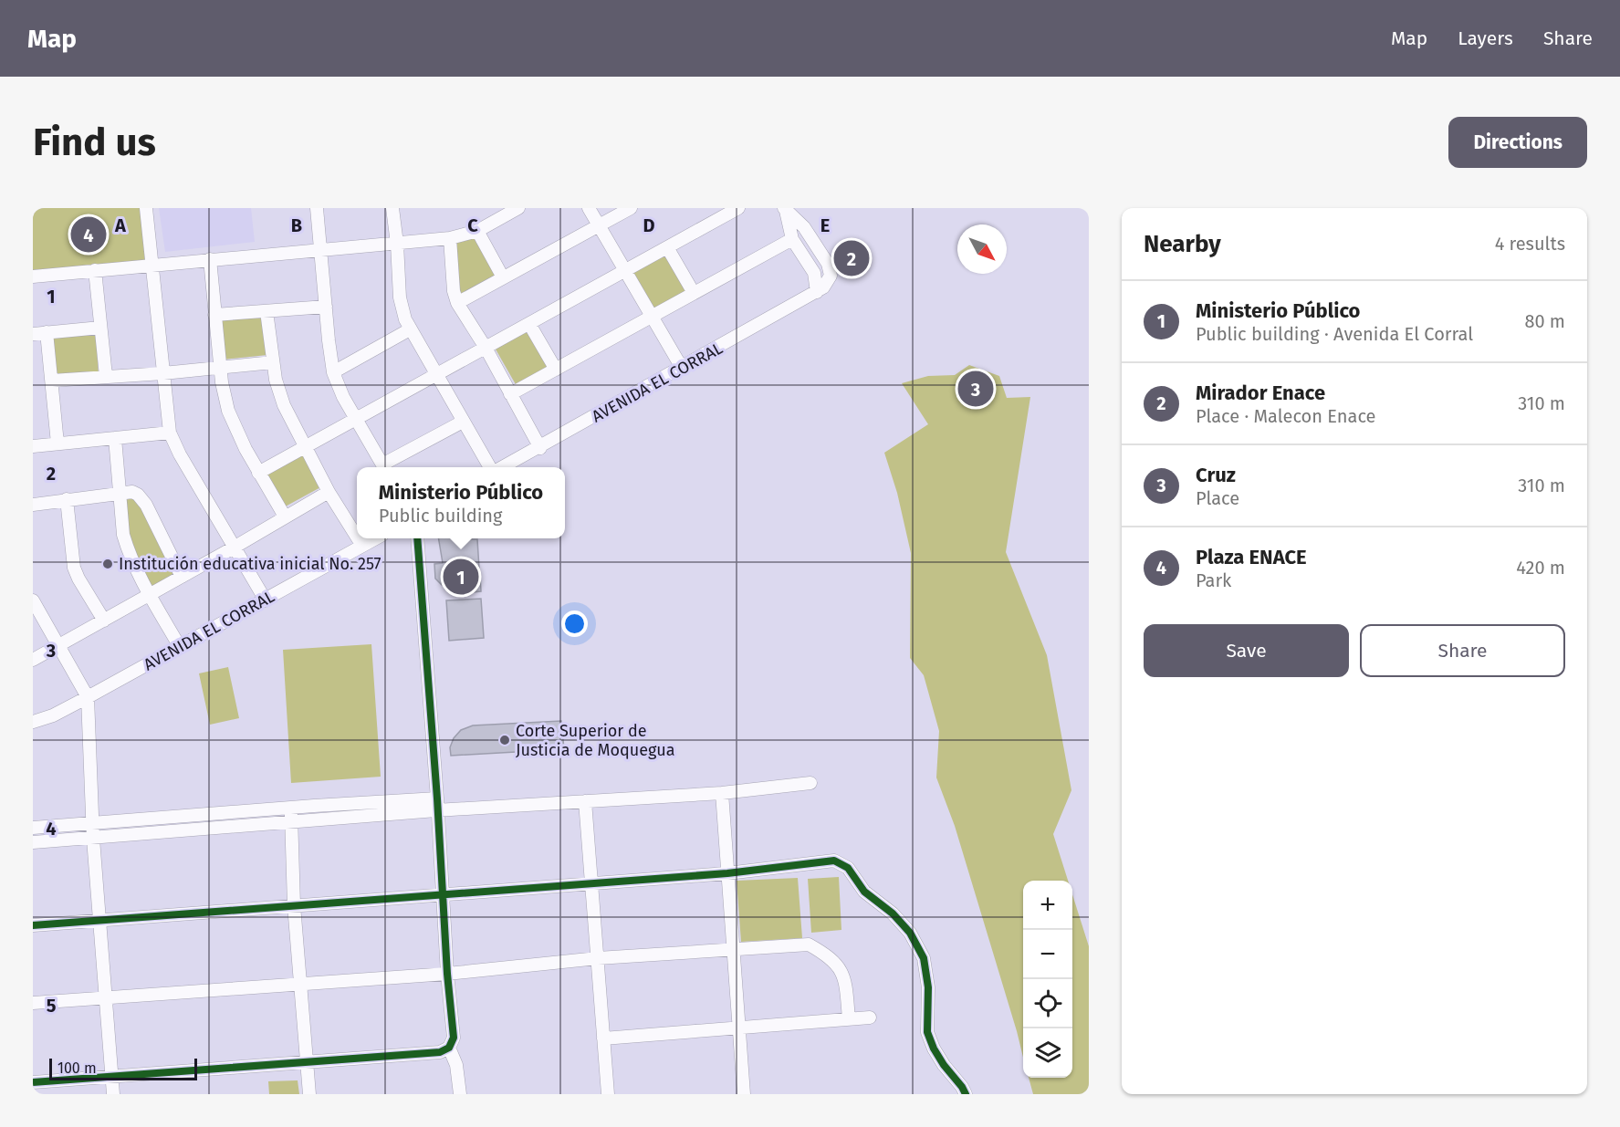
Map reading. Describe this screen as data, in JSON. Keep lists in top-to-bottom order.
{
  "streets": {
    "street": ["AVENIDA EL CORRAL"]
  },
  "places": ["Institución educativa inicial No. 257", "Corte Superior de Justicia de Moquegua"],
  "scale_bar": "100 m",
  "north": "bottom right",
  "page": {
    "header": "Map",
    "nav": ["Map", "Layers", "Share"],
    "buttons": [
      "Directions",
      ["Save", "Share"]
    ],
    "title": "Find us",
    "heading": ["Nearby", "4 results"],
    "pins": [
      "4",
      "2",
      "3",
      "1"
    ],
    "list": [
      {
        "mark": "1",
        "name": "Ministerio Público",
        "note": "Public building · Avenida El Corral",
        "value": "80 m"
      },
      {
        "mark": "2",
        "name": "Mirador Enace",
        "note": "Place · Malecon Enace",
        "value": "310 m"
      },
      {
        "mark": "3",
        "name": "Cruz",
        "note": "Place",
        "value": "310 m"
      },
      {
        "mark": "4",
        "name": "Plaza ENACE",
        "note": "Park",
        "value": "420 m"
      }
    ],
    "popup": ["Ministerio Público", "Public building"],
    "map_buttons": ["+", "−"],
    "scale": "100 m"
  },
  "grid": {
    "columns": [
      "A",
      "B",
      "C",
      "D",
      "E"
    ],
    "rows": [
      "1",
      "2",
      "3",
      "4",
      "5"
    ]
  }
}
